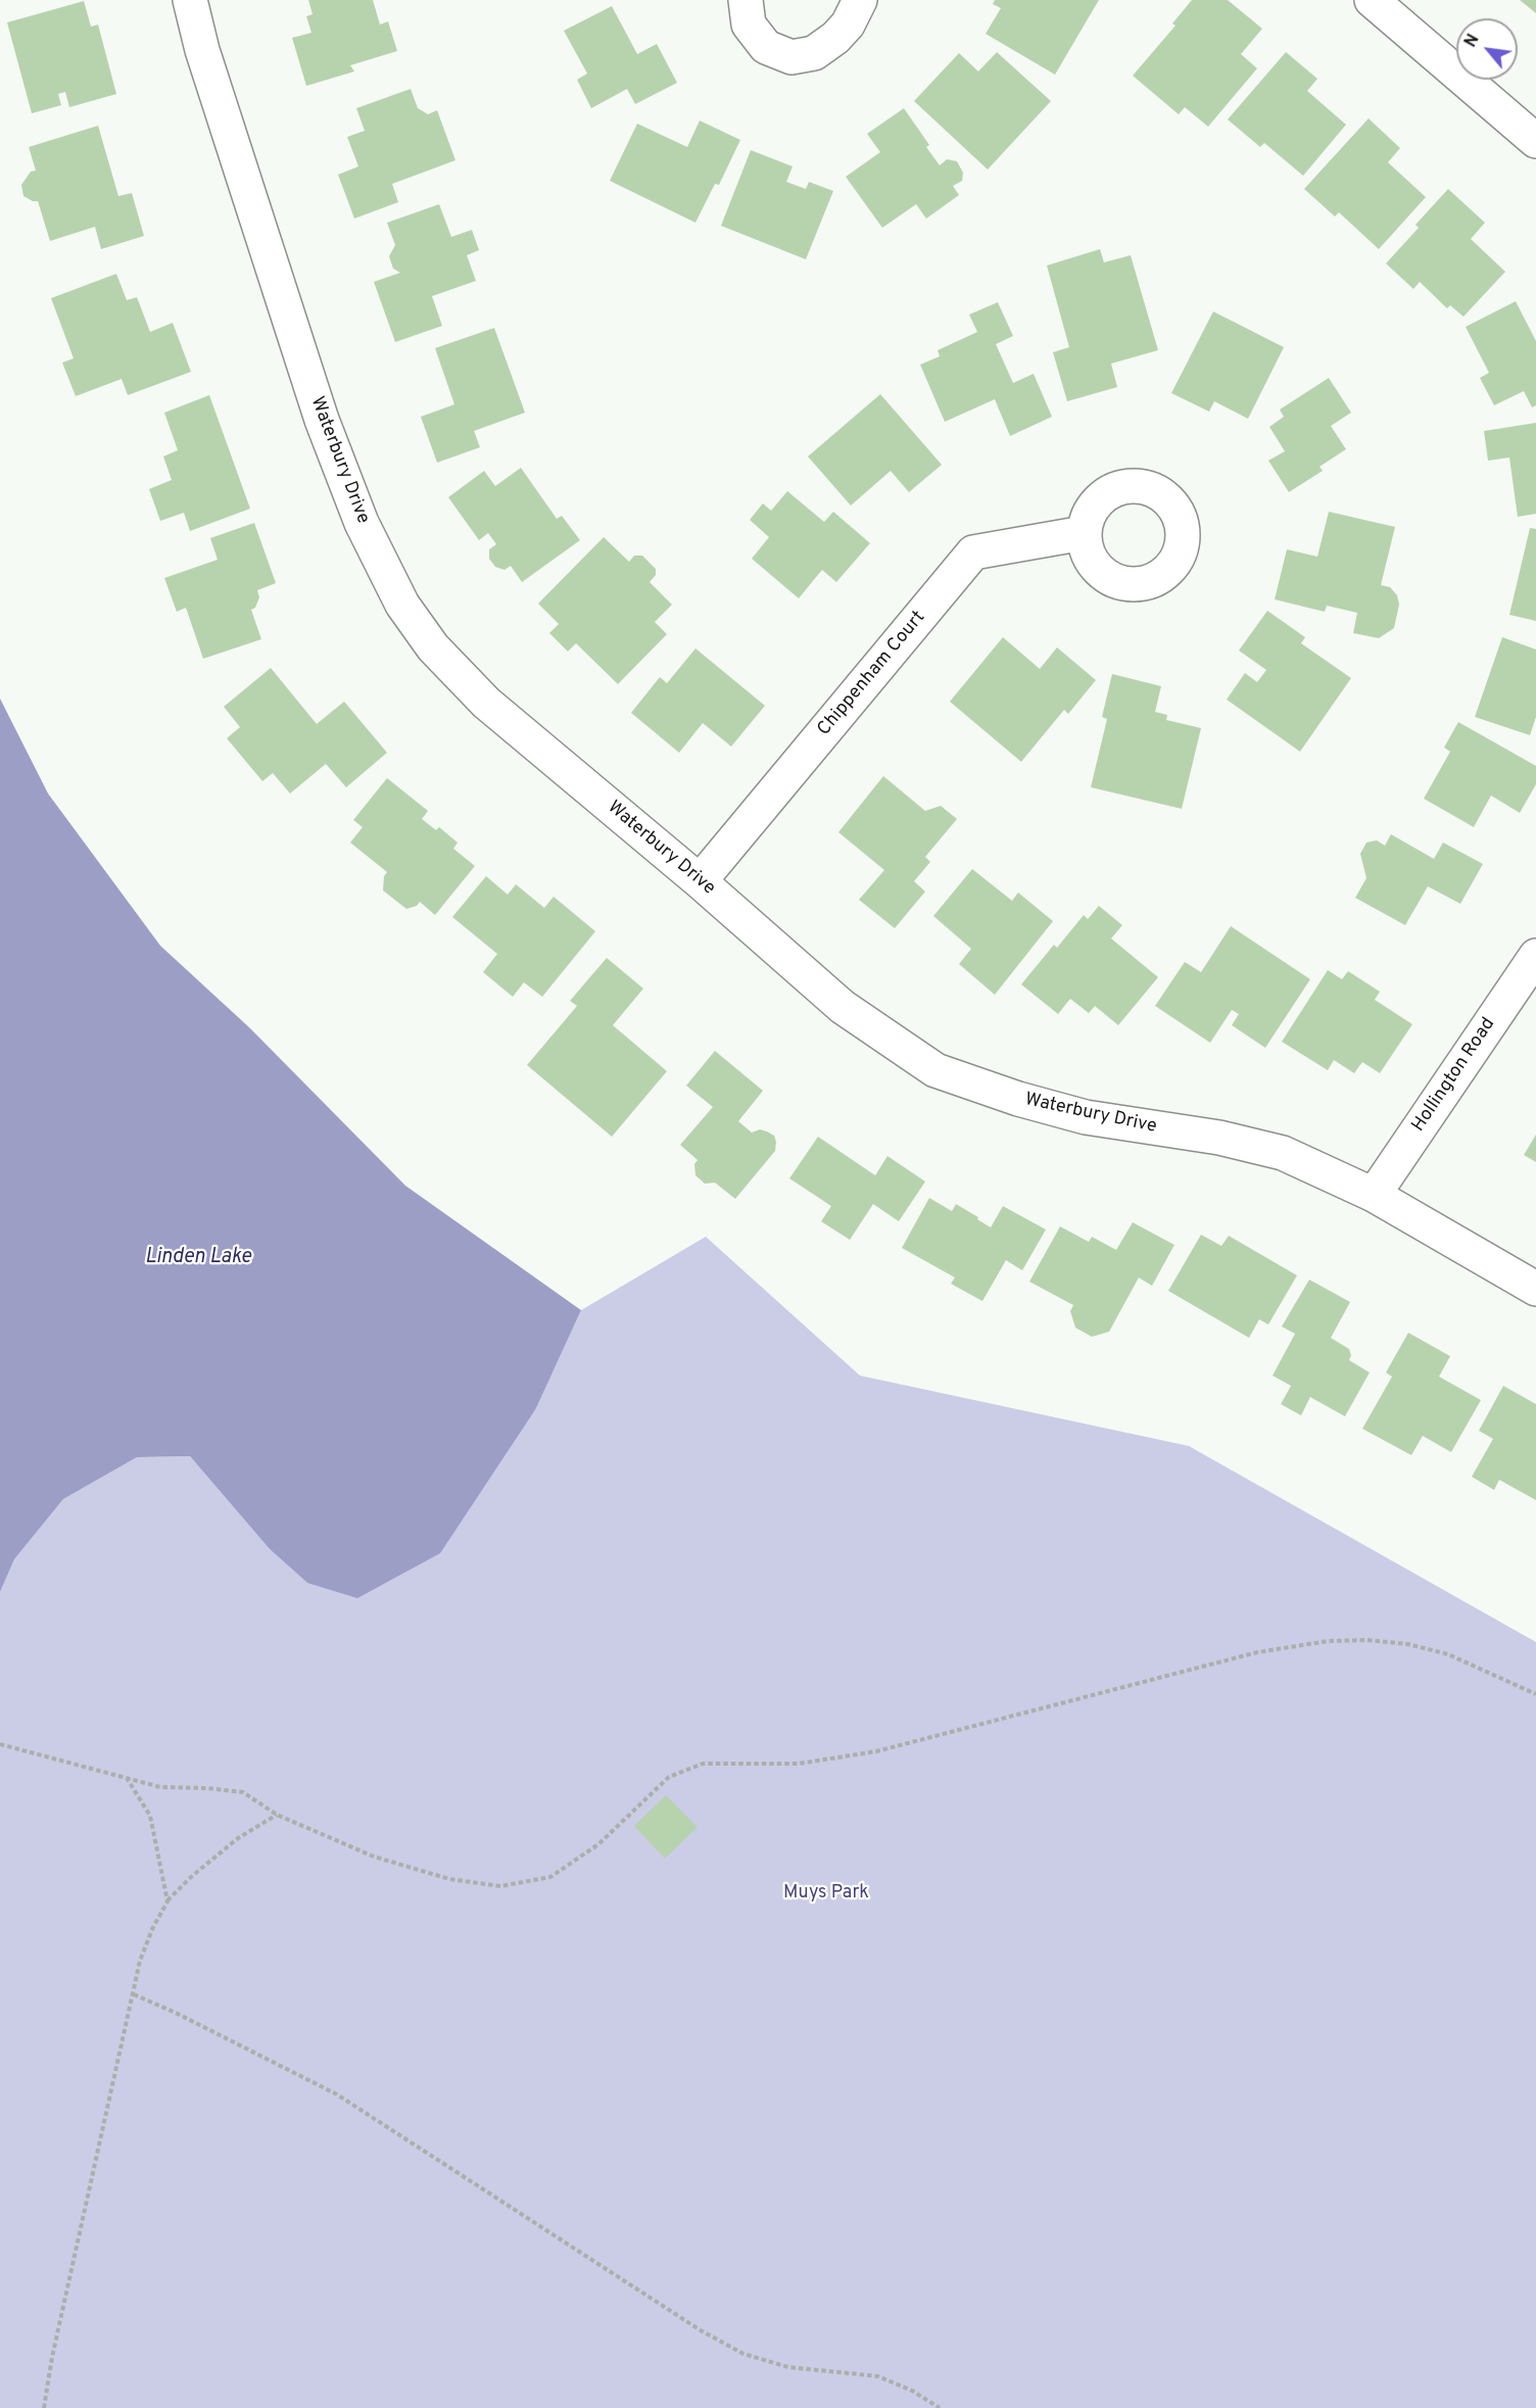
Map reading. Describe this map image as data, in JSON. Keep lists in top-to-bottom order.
{
  "streets": {
    "street": ["Waterbury Drive", "Chippenham Court", "Hollington Road"]
  },
  "crossings": [
    ["Waterbury Drive", "Chippenham Court"],
    ["Waterbury Drive", "Hollington Road"]
  ],
  "water": ["Linden Lake"],
  "parks": ["Muys Park"],
  "north": "top left"
}
